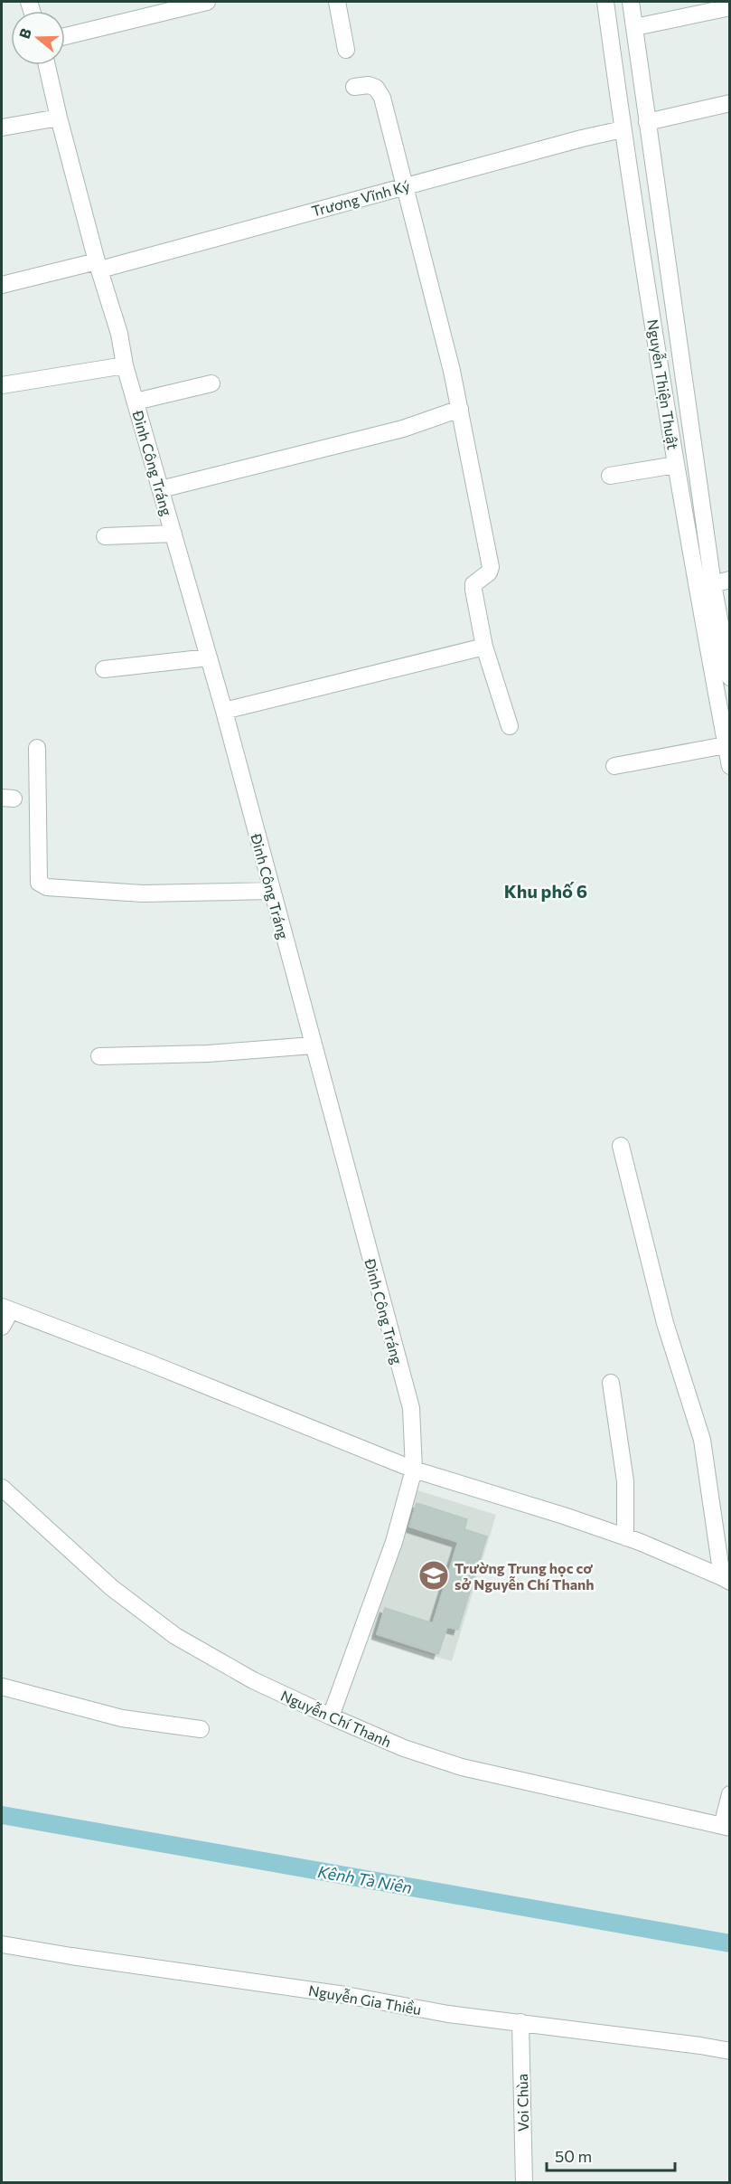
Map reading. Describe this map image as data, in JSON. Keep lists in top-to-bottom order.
{
  "streets": {
    "street": [
      "Trương Vĩnh Ký",
      "Nguyễn Thiện Thuật",
      "Đinh Công Tráng",
      "Nguyễn Chí Thanh",
      "Nguyễn Gia Thiều",
      "Voi Chùa"
    ]
  },
  "crossings": [
    ["Trương Vĩnh Ký", "Nguyễn Thiện Thuật"],
    ["Trương Vĩnh Ký", "Đinh Công Tráng"],
    ["Đinh Công Tráng", "Nguyễn Chí Thanh"],
    ["Nguyễn Gia Thiều", "Voi Chùa"]
  ],
  "districts": ["Khu phố 6"],
  "water": ["Kênh Tà Niên"],
  "places": {
    "school or university": ["Trường Trung học cơ sở Nguyễn Chí Thanh"]
  },
  "scale_bar": "50 m",
  "north": "left"
}
